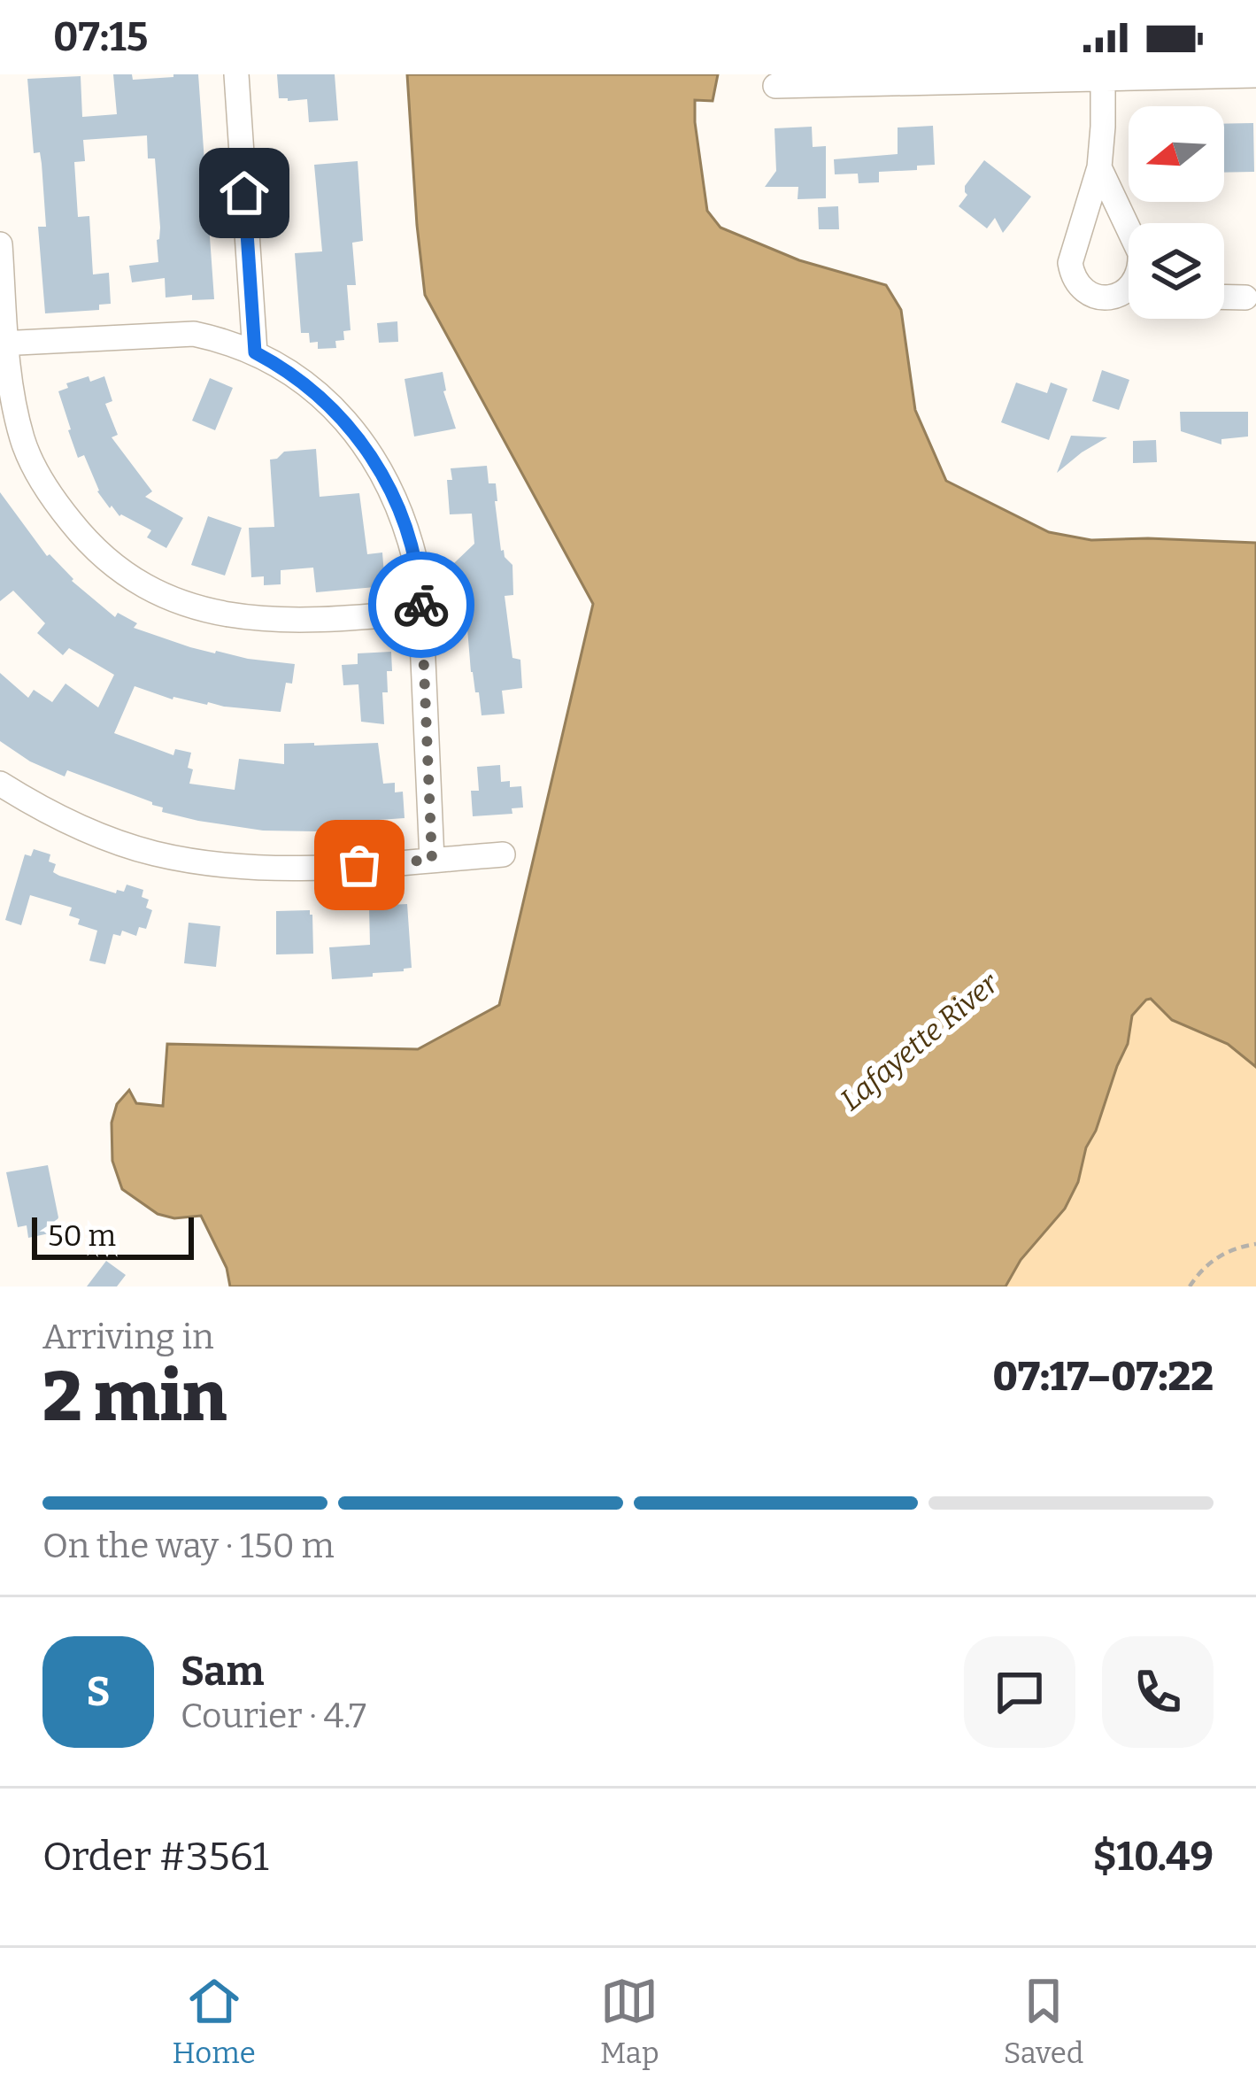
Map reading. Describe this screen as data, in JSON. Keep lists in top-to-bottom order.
{
  "water": ["Lafayette River"],
  "scale_bar": "50 m",
  "north": "left",
  "page": {
    "status": "07:15",
    "scale": "50 m",
    "heading": ["2 min", "Arriving in", "07:17–07:22"],
    "panel": [
      "Sam",
      "Courier · 4.7",
      "Order #3561",
      "$10.49"
    ],
    "bar": "On the way · 150 m",
    "round": "S",
    "tabs": ["Home", "Map", "Saved"]
  }
}
